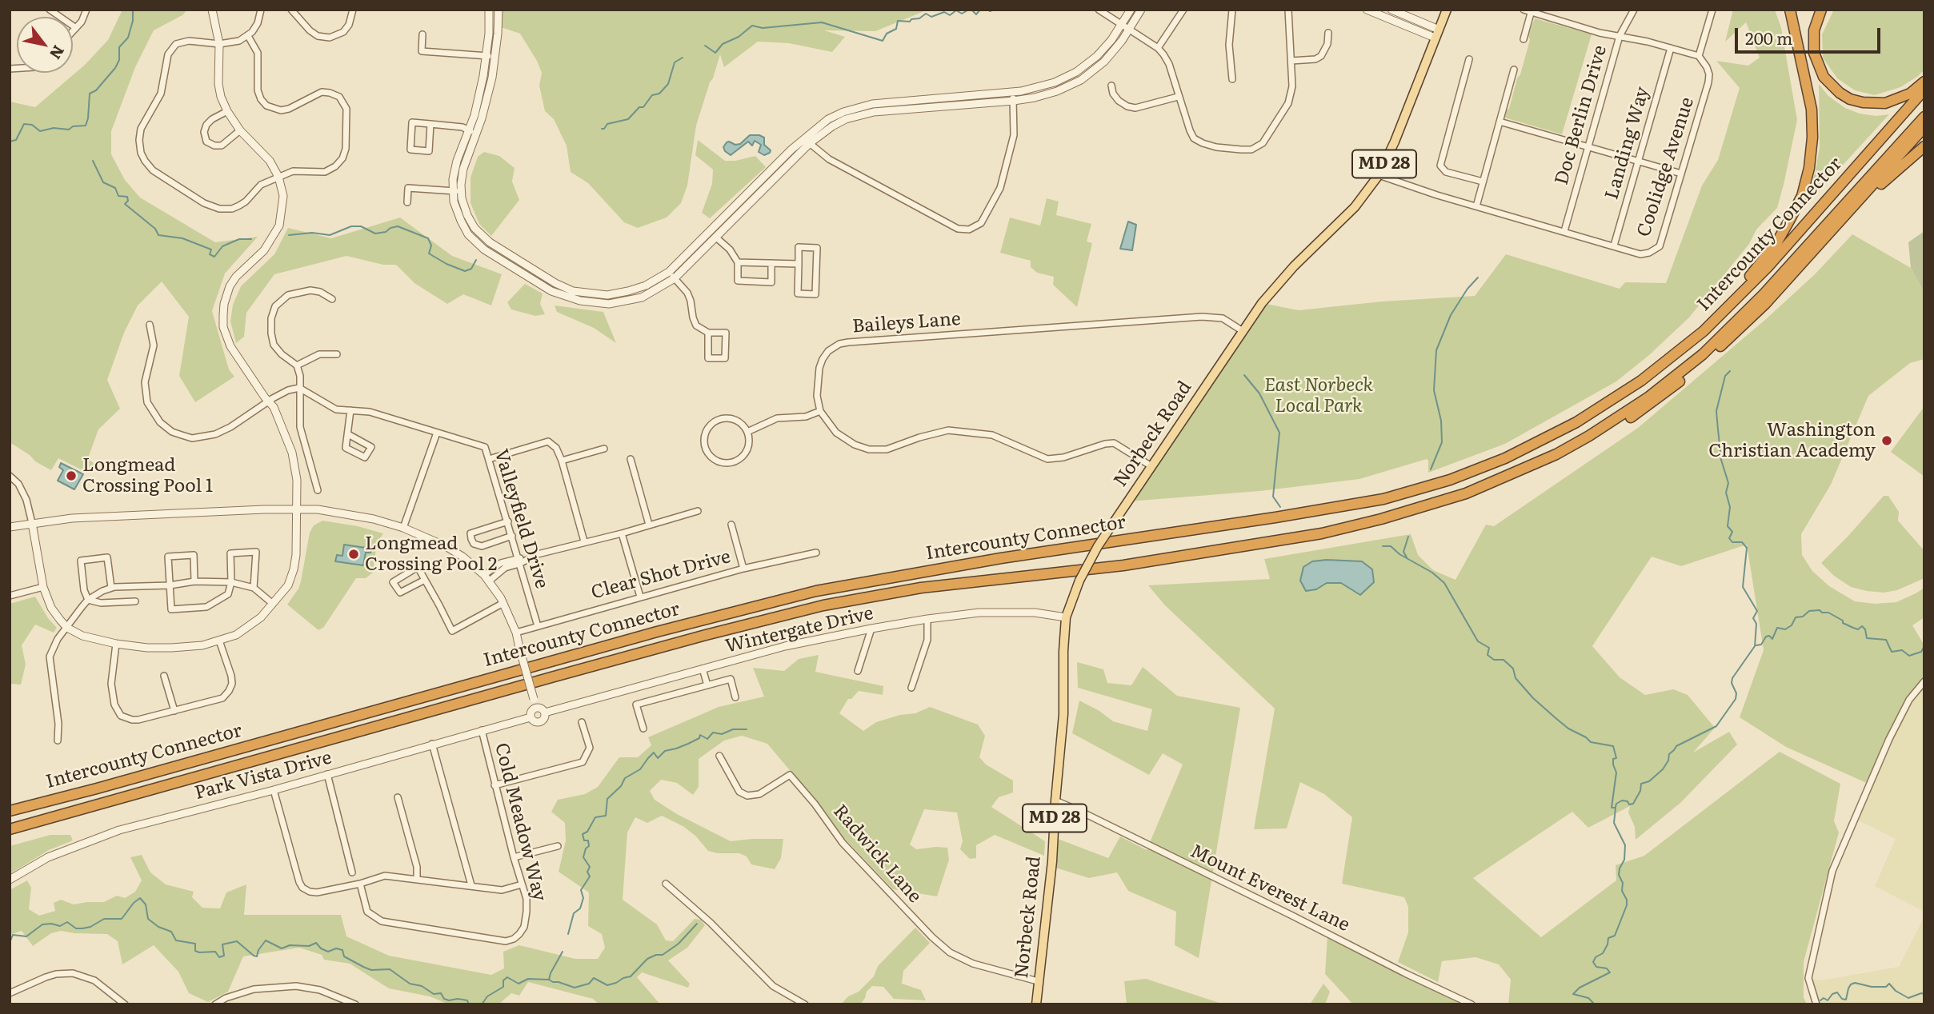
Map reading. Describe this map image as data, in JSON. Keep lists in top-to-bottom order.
{
  "streets": {
    "highway": ["Intercounty Connector"],
    "main road": ["MD 28", "Norbeck Road"],
    "street": [
      "Doc Berlin Drive",
      "Landing Way",
      "Coolidge Avenue",
      "Baileys Lane",
      "Valleyfield Drive",
      "Clear Shot Drive",
      "Wintergate Drive",
      "Park Vista Drive",
      "Cold Meadow Way",
      "Radwick Lane",
      "Mount Everest Lane"
    ]
  },
  "crossings": [
    ["Doc Berlin Drive", "Coolidge Avenue"],
    ["Landing Way", "Coolidge Avenue"],
    ["Coolidge Avenue", "Norbeck Road"],
    ["Baileys Lane", "Norbeck Road"],
    ["Norbeck Road", "Wintergate Drive"],
    ["Norbeck Road", "Radwick Lane"],
    ["Norbeck Road", "Mount Everest Lane"],
    ["Valleyfield Drive", "Clear Shot Drive"],
    ["Wintergate Drive", "Park Vista Drive"],
    ["Park Vista Drive", "Cold Meadow Way"]
  ],
  "parks": ["East Norbeck Local Park"],
  "places": ["Washington Christian Academy", "Longmead Crossing Pool 1", "Longmead Crossing Pool 2"],
  "scale_bar": "200 m",
  "north": "bottom right"
}
